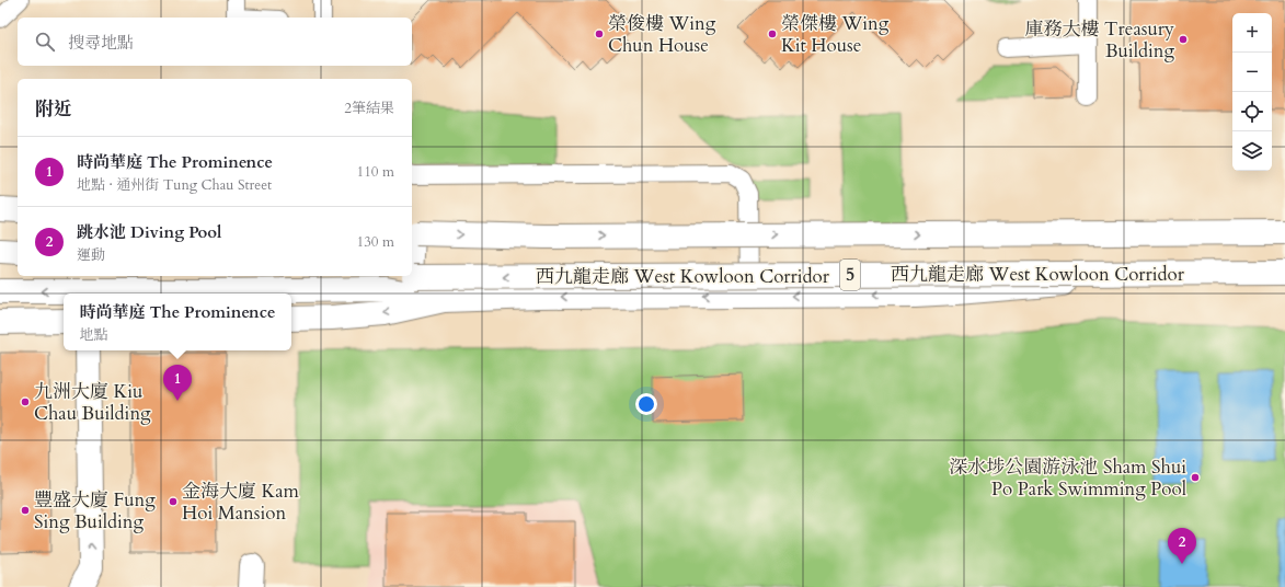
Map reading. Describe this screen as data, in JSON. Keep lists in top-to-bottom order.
{
  "streets": {
    "main road": ["西九龍走廊 West Kowloon Corridor", "5"]
  },
  "places": [
    "榮俊樓 Wing Chun House",
    "榮傑樓 Wing Kit House",
    "庫務大樓 Treasury Building",
    "九洲大廈 Kiu Chau Building",
    "深水埗公園游泳池 Sham Shui Po Park Swimming Pool",
    "金海大廈 Kam Hoi Mansion",
    "豐盛大廈 Fung Sing Building"
  ],
  "page": {
    "map_buttons": ["+", "−"],
    "search": "搜尋地點",
    "heading": ["附近", "2筆結果"],
    "list": [
      {
        "mark": "1",
        "name": "時尚華庭 The Prominence",
        "note": "地點 · 通州街 Tung Chau Street",
        "value": "110 m"
      },
      {
        "mark": "2",
        "name": "跳水池 Diving Pool",
        "note": "運動",
        "value": "130 m"
      }
    ],
    "popup": ["時尚華庭 The Prominence", "地點"],
    "pins": ["1", "2"]
  }
}
